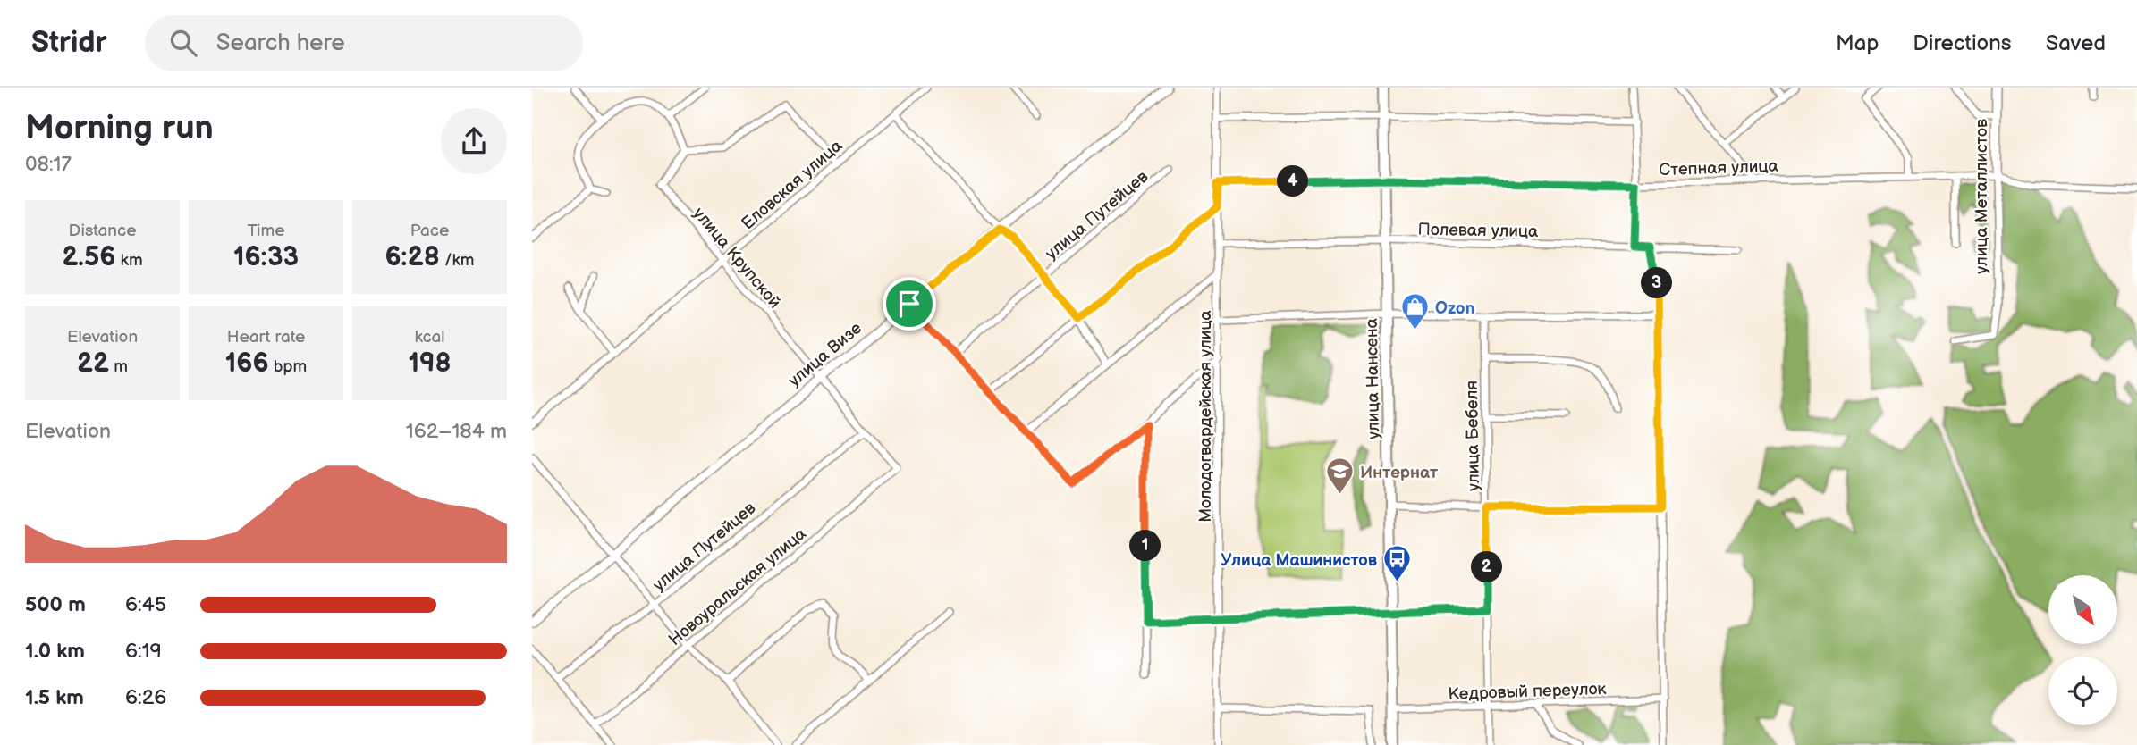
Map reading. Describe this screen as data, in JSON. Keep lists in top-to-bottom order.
{
  "streets": {
    "main road": ["улица Нансена"],
    "street": [
      "Степная улица",
      "Еловская улица",
      "улица Металлистов",
      "улица Путейцев",
      "Полевая улица",
      "улица Крупской",
      "улица Визе",
      "Молодогвардейская улица",
      "улица Бебеля",
      "Новоуральская улица",
      "Кедровый переулок"
    ]
  },
  "crossings": [
    ["Степная улица", "улица Металлистов"],
    ["Степная улица", "улица Нансена"],
    ["Степная улица", "Молодогвардейская улица"],
    ["Еловская улица", "улица Крупской"],
    ["улица Путейцев", "улица Крупской"],
    ["Полевая улица", "улица Нансена"],
    ["Полевая улица", "Молодогвардейская улица"],
    ["улица Крупской", "улица Визе"],
    ["улица Крупской", "Новоуральская улица"],
    ["улица Нансена", "Кедровый переулок"],
    ["улица Бебеля", "Кедровый переулок"]
  ],
  "places": {
    "shop": ["Ozon"],
    "school or university": ["Интернат"],
    "bus stop": ["Улица Машинистов"]
  },
  "north": "bottom right",
  "page": {
    "header": "Stridr",
    "search": "Search here",
    "nav": ["Map", "Directions", "Saved"],
    "heading": ["Morning run", "08:17"],
    "pins": [
      "4",
      "3",
      "1",
      "2"
    ],
    "stats": [
      ["Distance", "2.56 km"],
      ["Time", "16:33"],
      ["Pace", "6:28 /km"],
      ["Elevation", "22 m"],
      ["Heart rate", "166 bpm"],
      ["kcal", "198"]
    ],
    "chart": ["Elevation", "162–184 m"],
    "list": [
      {
        "name": "500 m",
        "note": "6:45"
      },
      {
        "name": "1.0 km",
        "note": "6:19"
      },
      {
        "name": "1.5 km",
        "note": "6:26"
      }
    ]
  }
}
